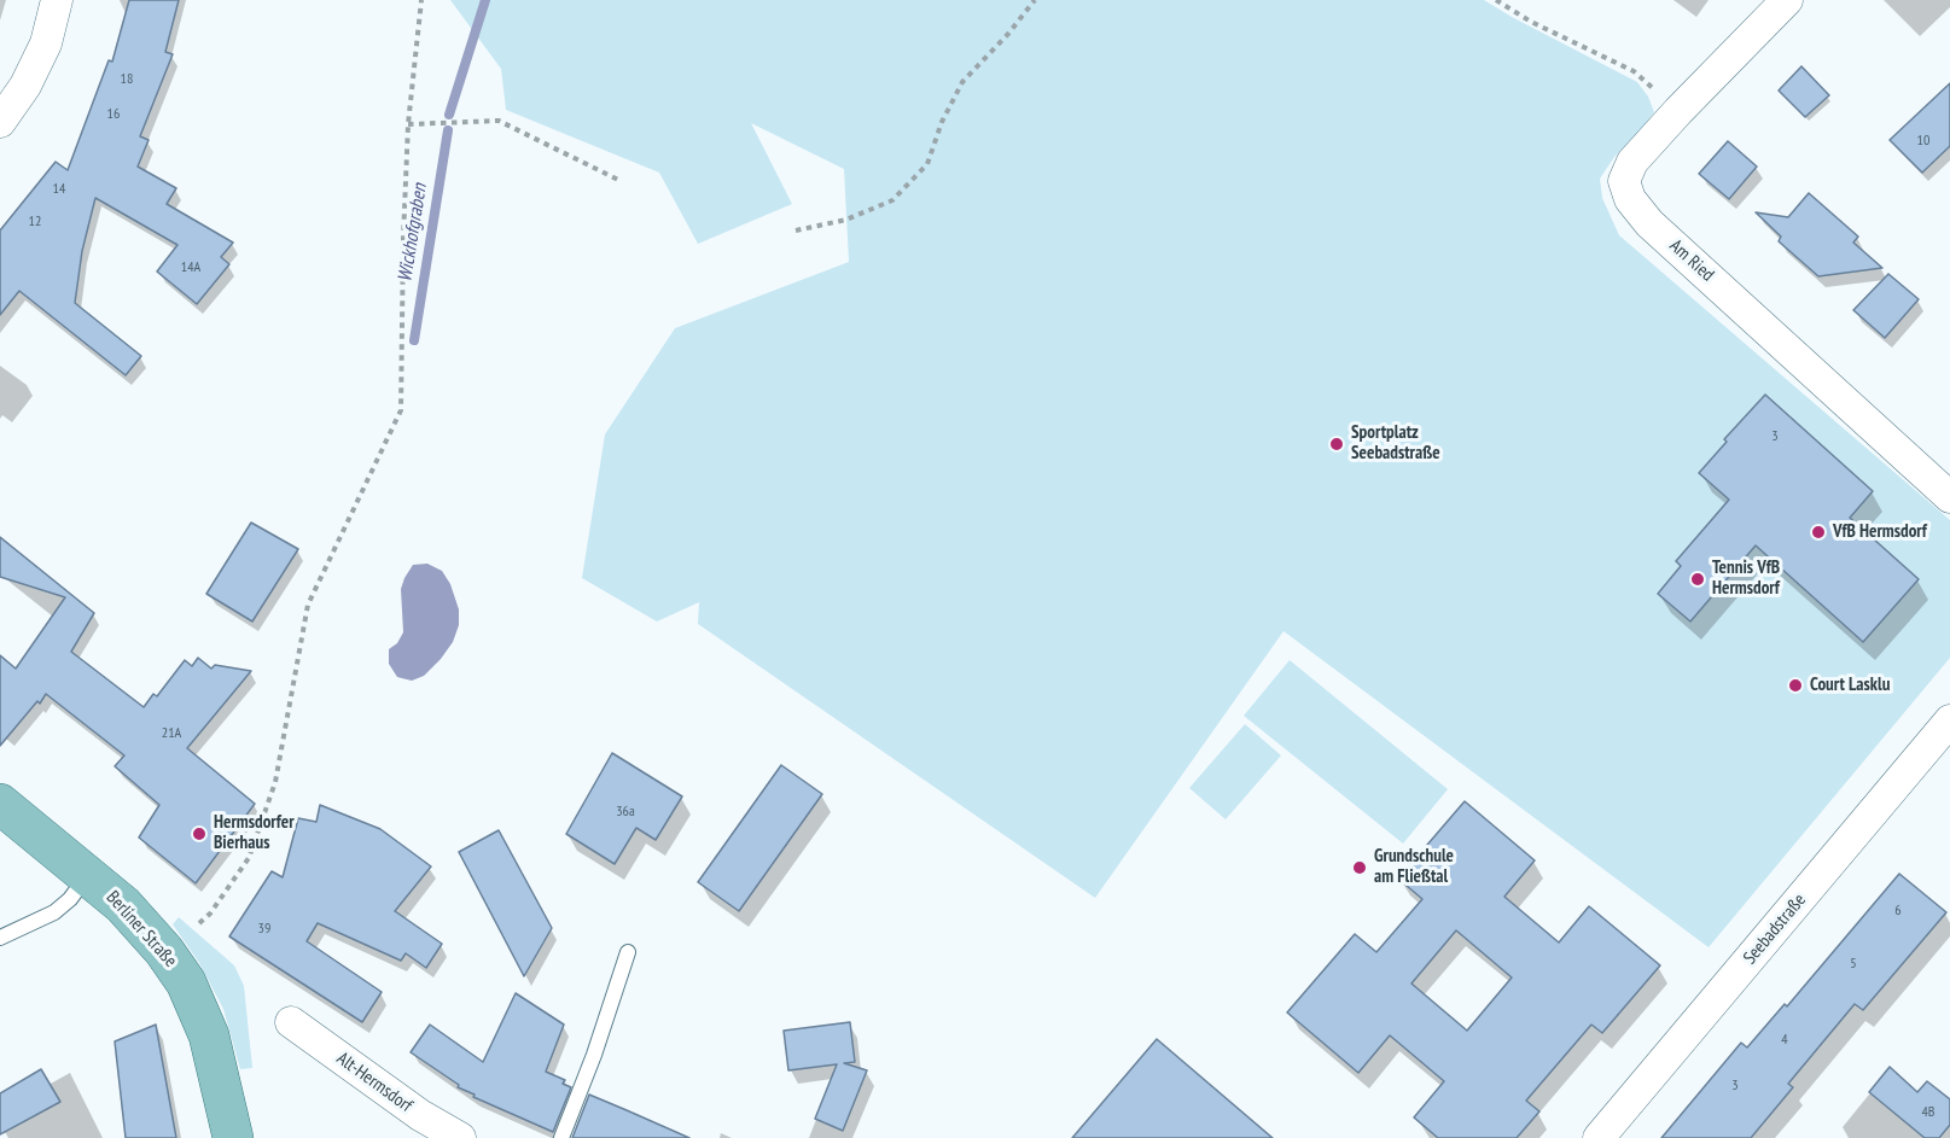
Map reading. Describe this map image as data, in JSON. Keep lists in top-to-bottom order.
{
  "streets": {
    "main road": ["Berliner Straße"],
    "street": ["Am Ried", "Seebadstraße", "Alt-Hermsdorf"]
  },
  "water": ["Wickhofgraben"],
  "places": [
    "Sportplatz Seebadstraße",
    "VfB Hermsdorf",
    "Tennis VfB Hermsdorf",
    "Court Lasklu",
    "Hermsdorfer Bierhaus",
    "Grundschule am Fließtal"
  ],
  "house_numbers": [
    "18",
    "16",
    "10",
    "14",
    "12",
    "14A",
    "3",
    "21A",
    "36a",
    "6",
    "39",
    "5",
    "4",
    "3",
    "4B"
  ]
}
